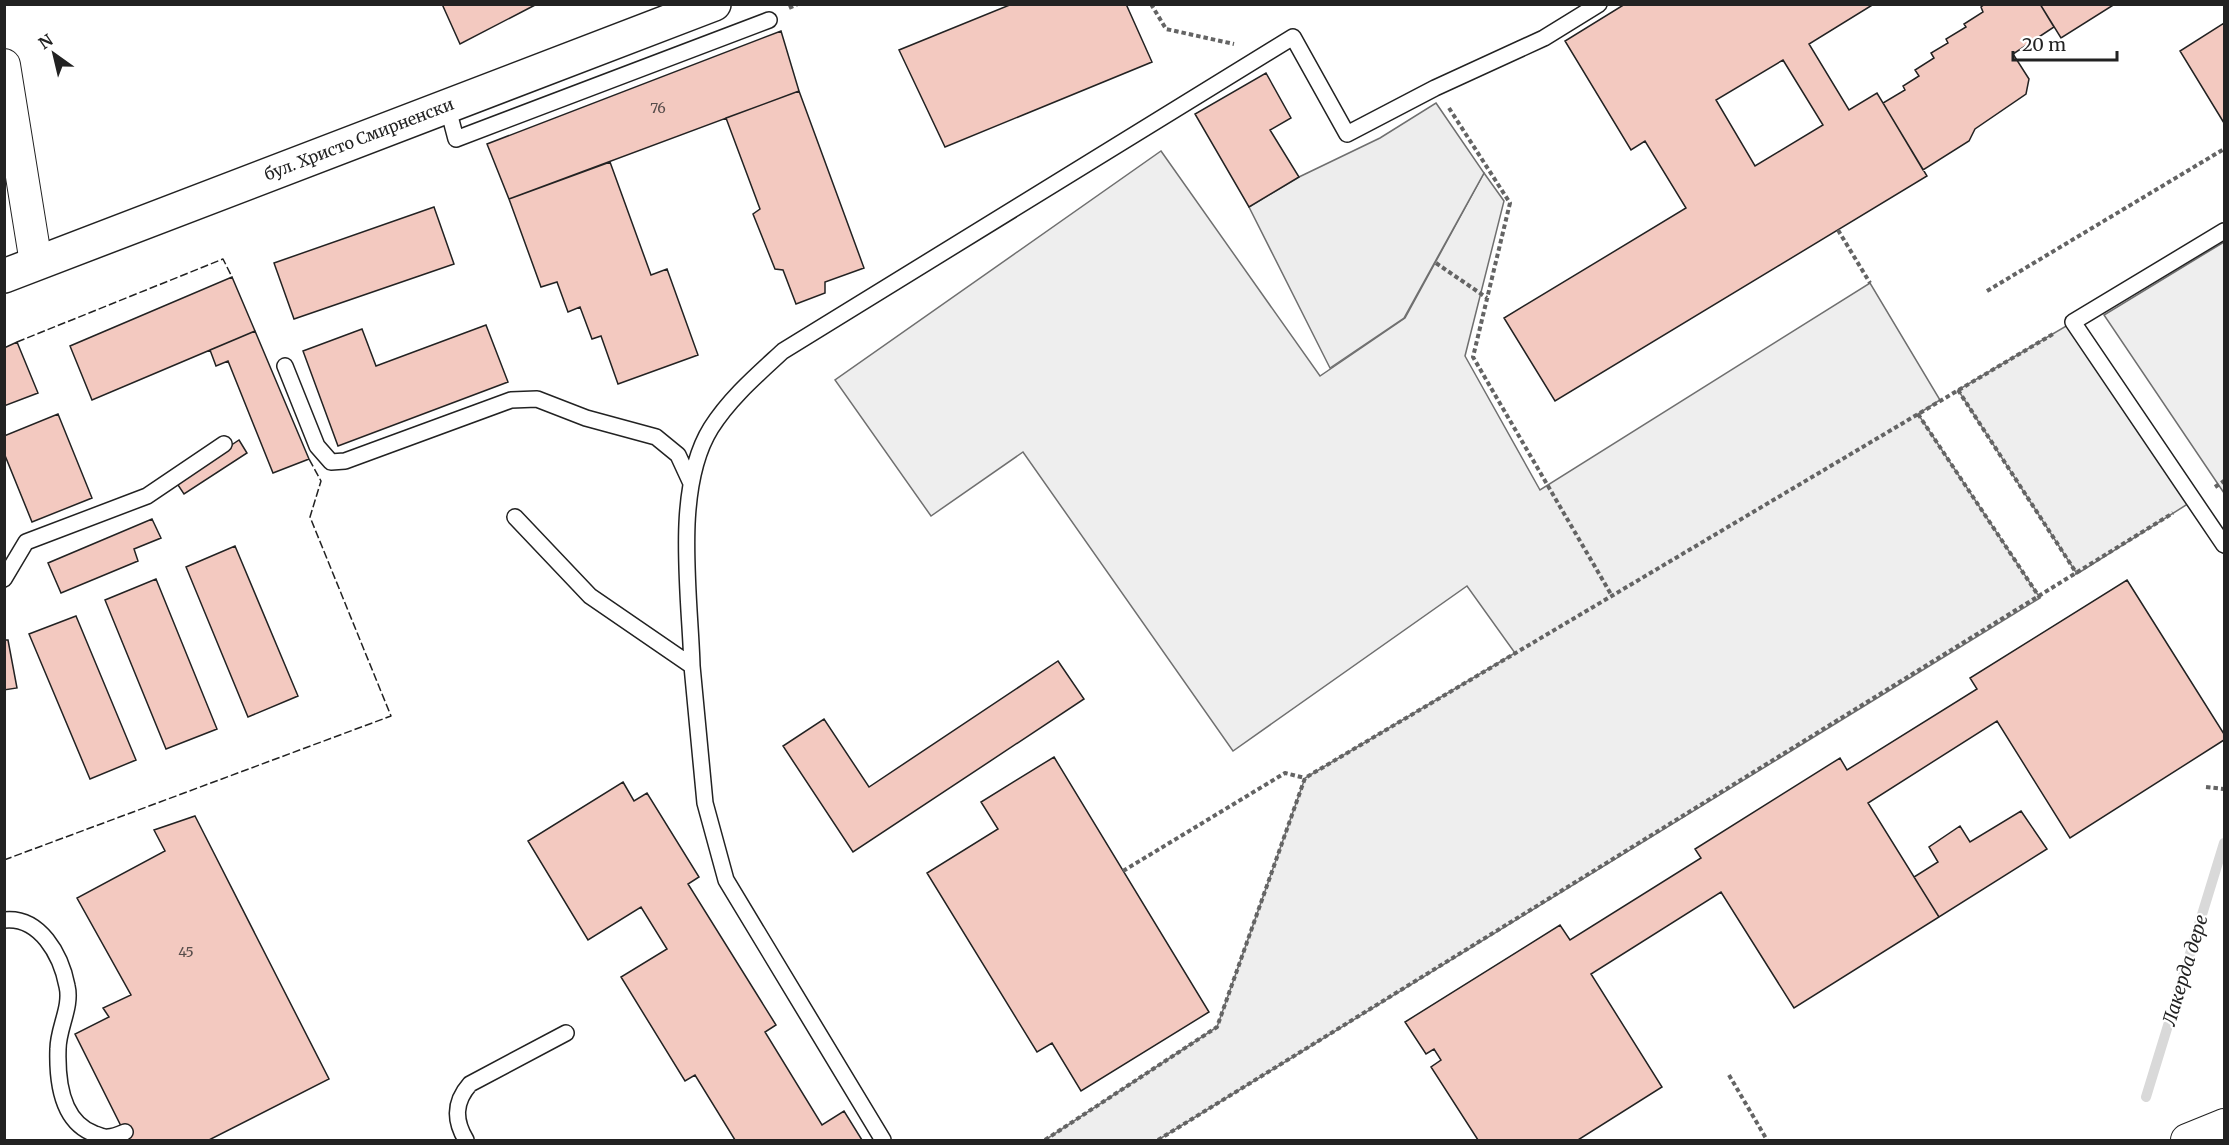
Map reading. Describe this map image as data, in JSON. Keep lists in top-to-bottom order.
{
  "streets": {
    "main road": ["бул. Христо Смирненски"]
  },
  "water": ["Лакерда дере"],
  "house_numbers": ["76", "45"],
  "scale_bar": "20 m",
  "north": "top left"
}
